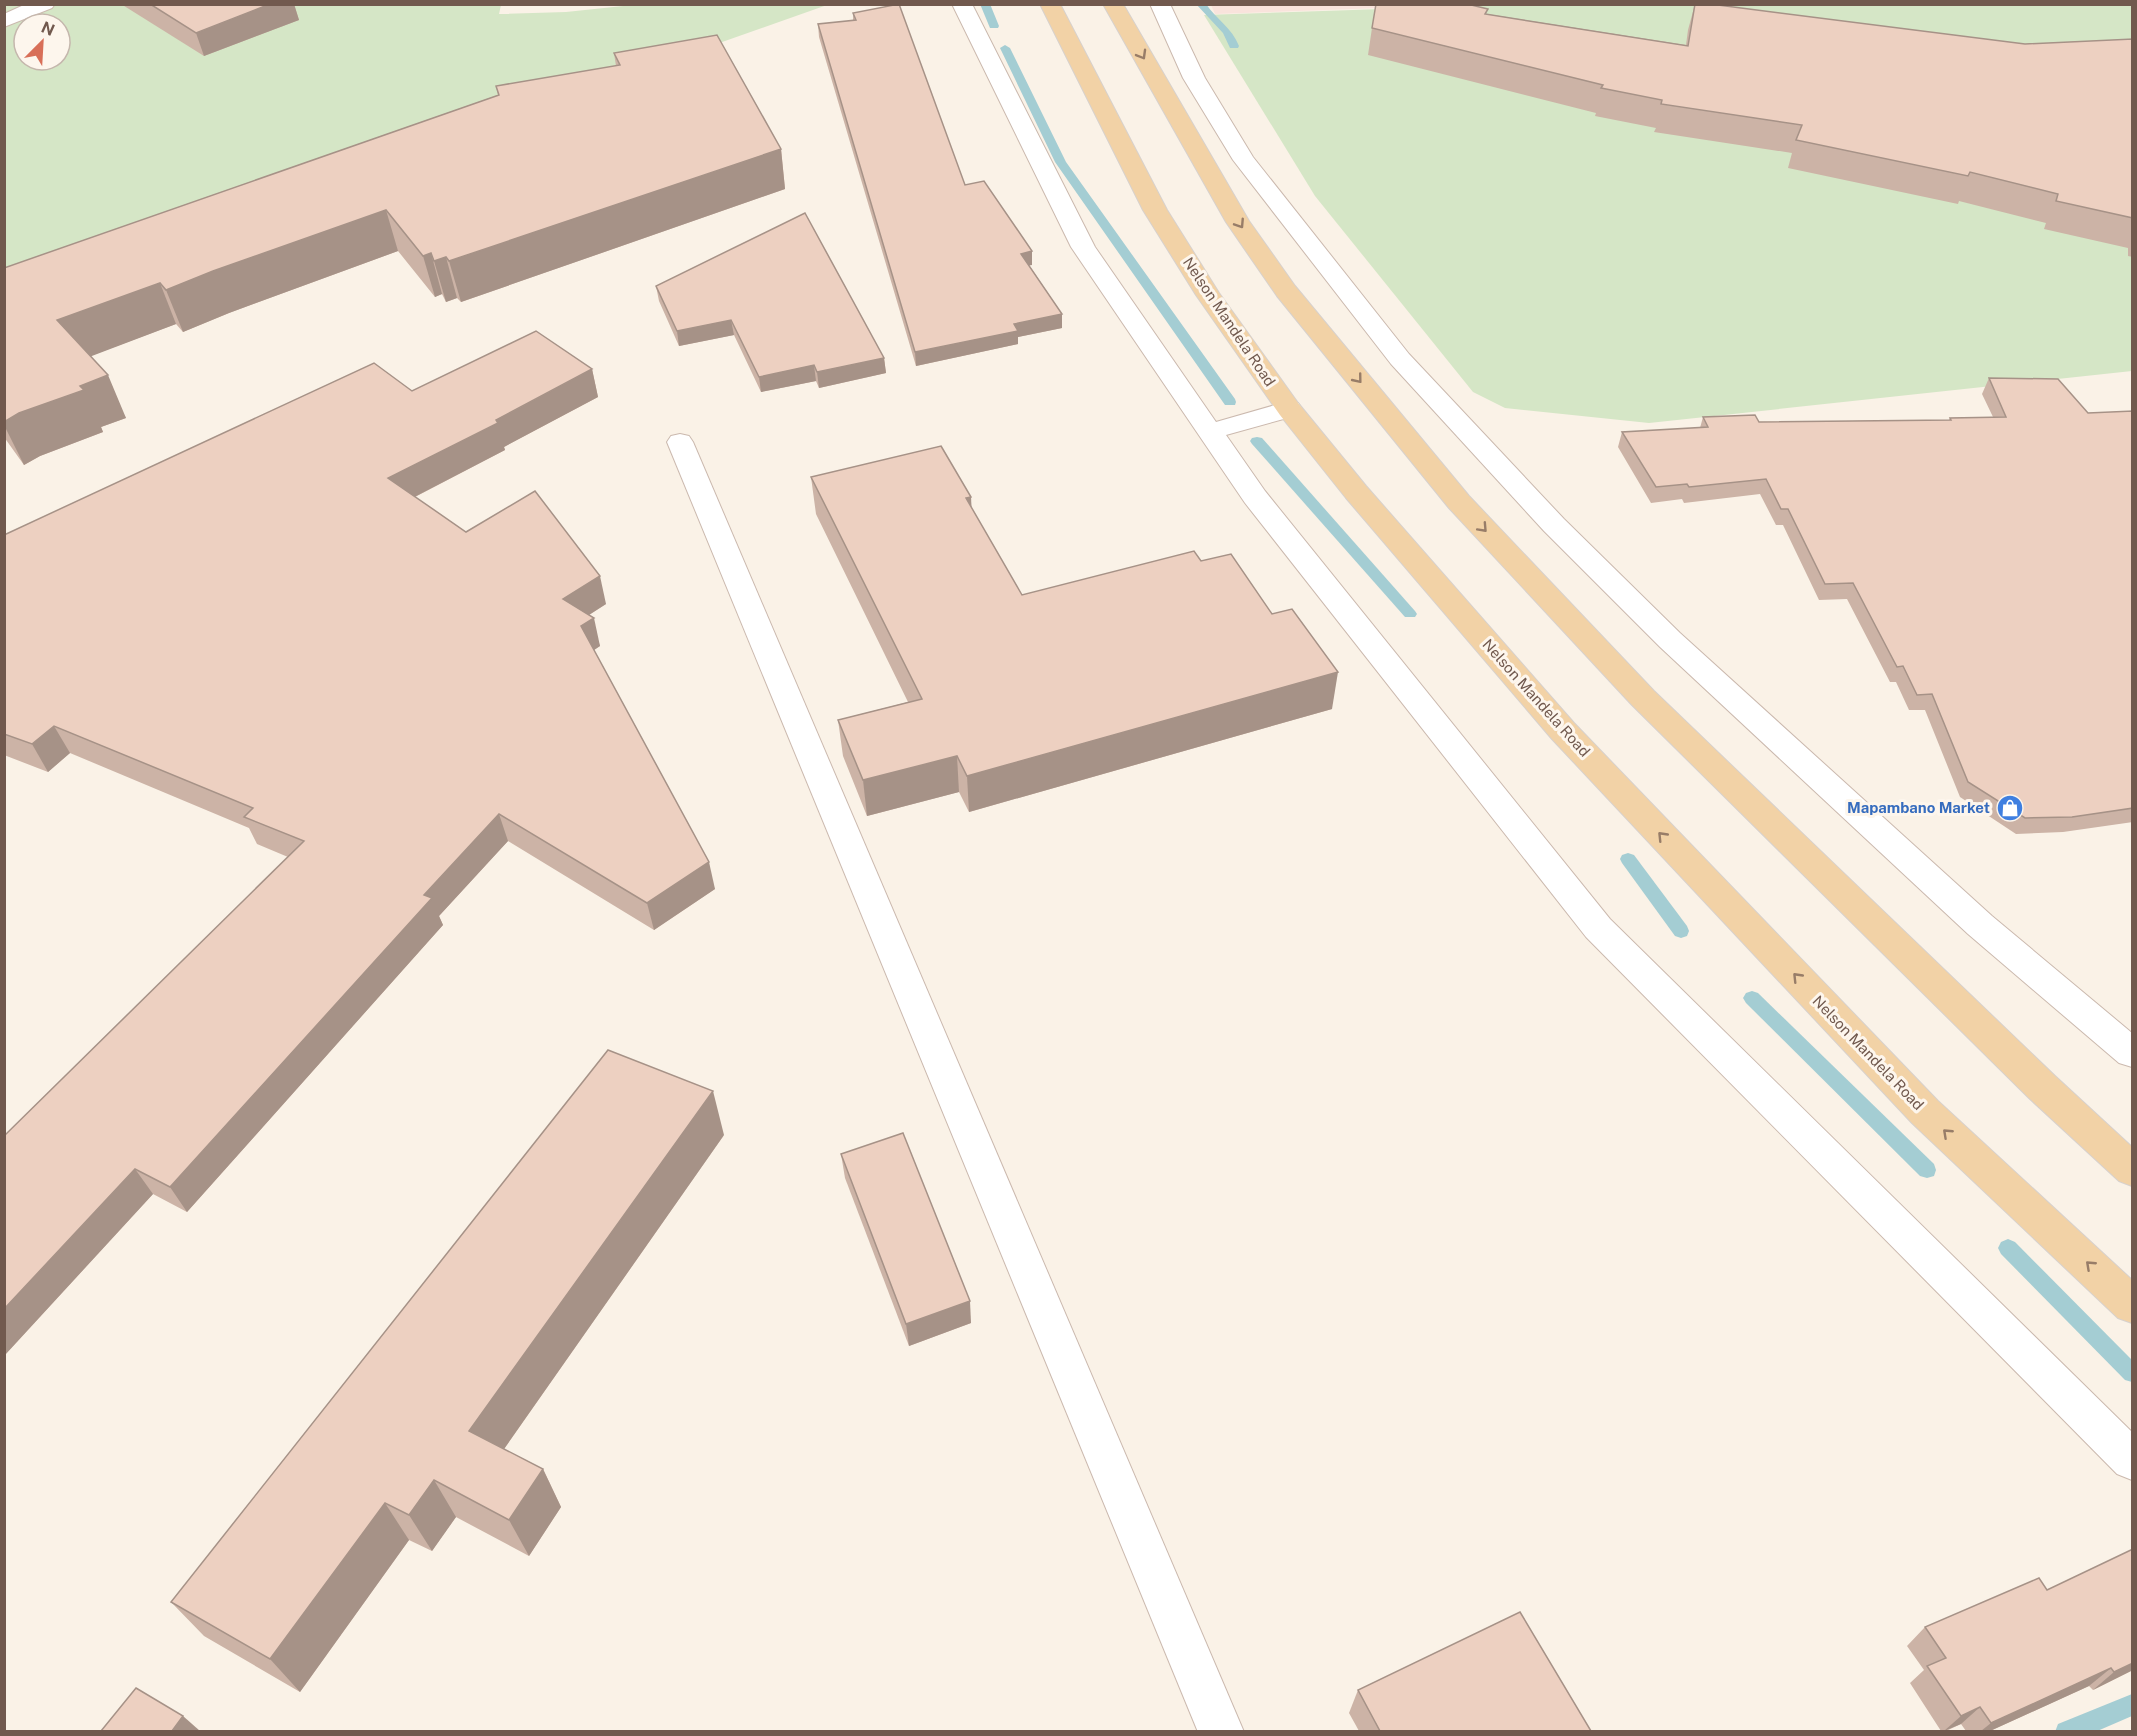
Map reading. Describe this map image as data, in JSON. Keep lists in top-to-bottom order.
{
  "streets": {
    "main road": ["Nelson Mandela Road"]
  },
  "places": {
    "shop": ["Mapambano Market"]
  },
  "north": "top right"
}
